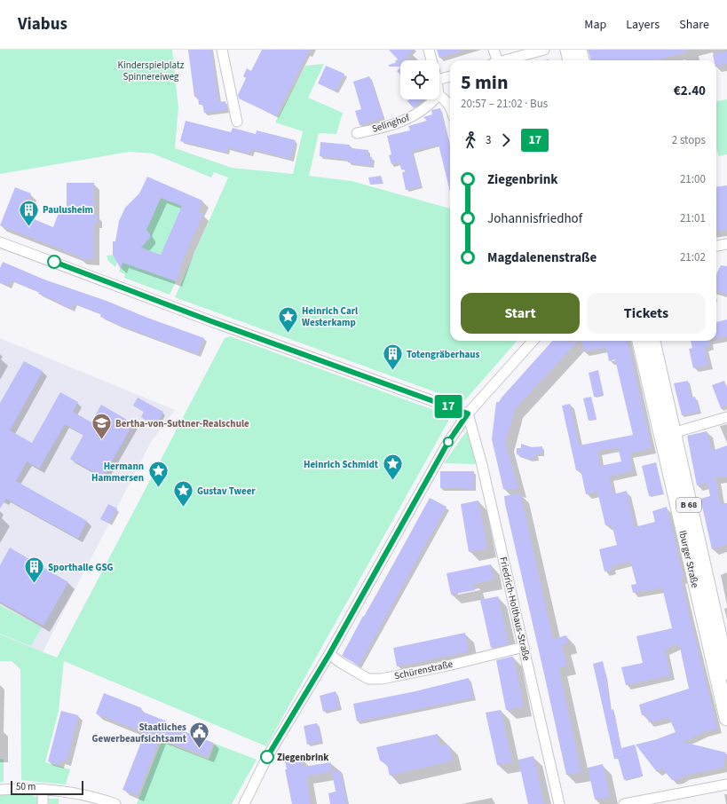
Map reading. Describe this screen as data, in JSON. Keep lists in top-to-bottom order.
{
  "streets": {
    "main road": ["B 68", "Iburger Straße"],
    "street": ["Selinghof", "Friedrich-Holthaus-Straße", "Schürenstraße"]
  },
  "crossings": [
    ["Friedrich-Holthaus-Straße", "Schürenstraße"]
  ],
  "parks": ["Kinderspielplatz Spinnereiweg"],
  "places": {
    "building": ["Paulusheim", "Totengräberhaus", "Sporthalle GSG"],
    "place": [
      "Heinrich Carl Westerkamp",
      "Heinrich Schmidt",
      "Hermann Hammersen",
      "Gustav Tweer"
    ],
    "school or university": ["Bertha-von-Suttner-Realschule"],
    "public building": ["Staatliches Gewerbeaufsichtsamt"],
    "other": ["Ziegenbrink"]
  },
  "lines": ["bus line 17"],
  "scale_bar": "50 m",
  "page": {
    "header": "Viabus",
    "nav": ["Map", "Layers", "Share"],
    "on_map": "17",
    "heading": ["5 min", "20:57 – 21:02 · Bus", "€2.40"],
    "legs": ["3", "17", "2 stops"],
    "list": [
      {
        "name": "Ziegenbrink",
        "value": "21:00"
      },
      {
        "name": "Johannisfriedhof",
        "value": "21:01"
      },
      {
        "name": "Magdalenenstraße",
        "value": "21:02"
      }
    ],
    "buttons": ["Start", "Tickets"],
    "scale": "50 m"
  }
}
